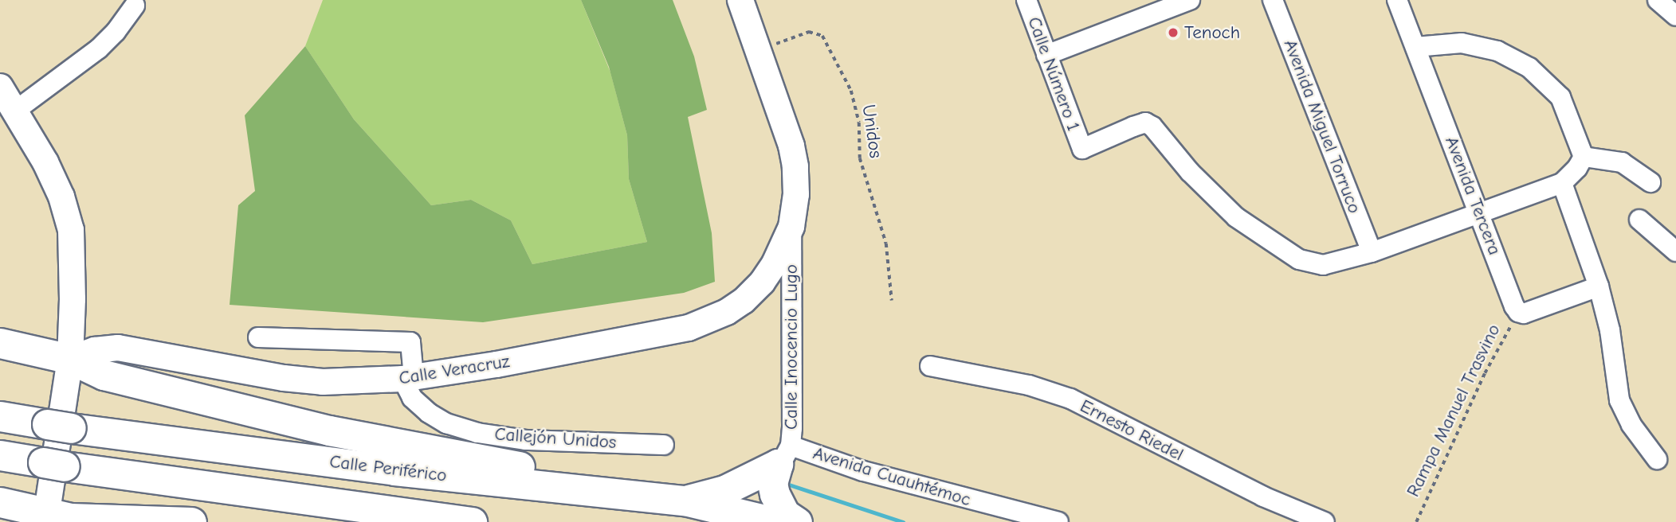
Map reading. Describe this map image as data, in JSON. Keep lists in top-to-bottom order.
{
  "streets": {
    "highway": ["Calle Periférico"],
    "main road": ["Calle Veracruz"],
    "street": [
      "Calle Número 1",
      "Avenida Miguel Torruco",
      "Avenida Tercera",
      "Calle Inocencio Lugo",
      "Ernesto Riedel",
      "Callejón Unidos",
      "Avenida Cuauhtémoc"
    ],
    "path": ["Unidos", "Rampa Manuel Trasvino"]
  },
  "crossings": [
    ["Calle Número 1", "Avenida Miguel Torruco"],
    ["Unidos", "Calle Veracruz"],
    ["Avenida Tercera", "Rampa Manuel Trasvino"],
    ["Calle Inocencio Lugo", "Calle Veracruz"],
    ["Calle Inocencio Lugo", "Avenida Cuauhtémoc"],
    ["Calle Veracruz", "Callejón Unidos"]
  ],
  "places": ["Tenoch"]
}
